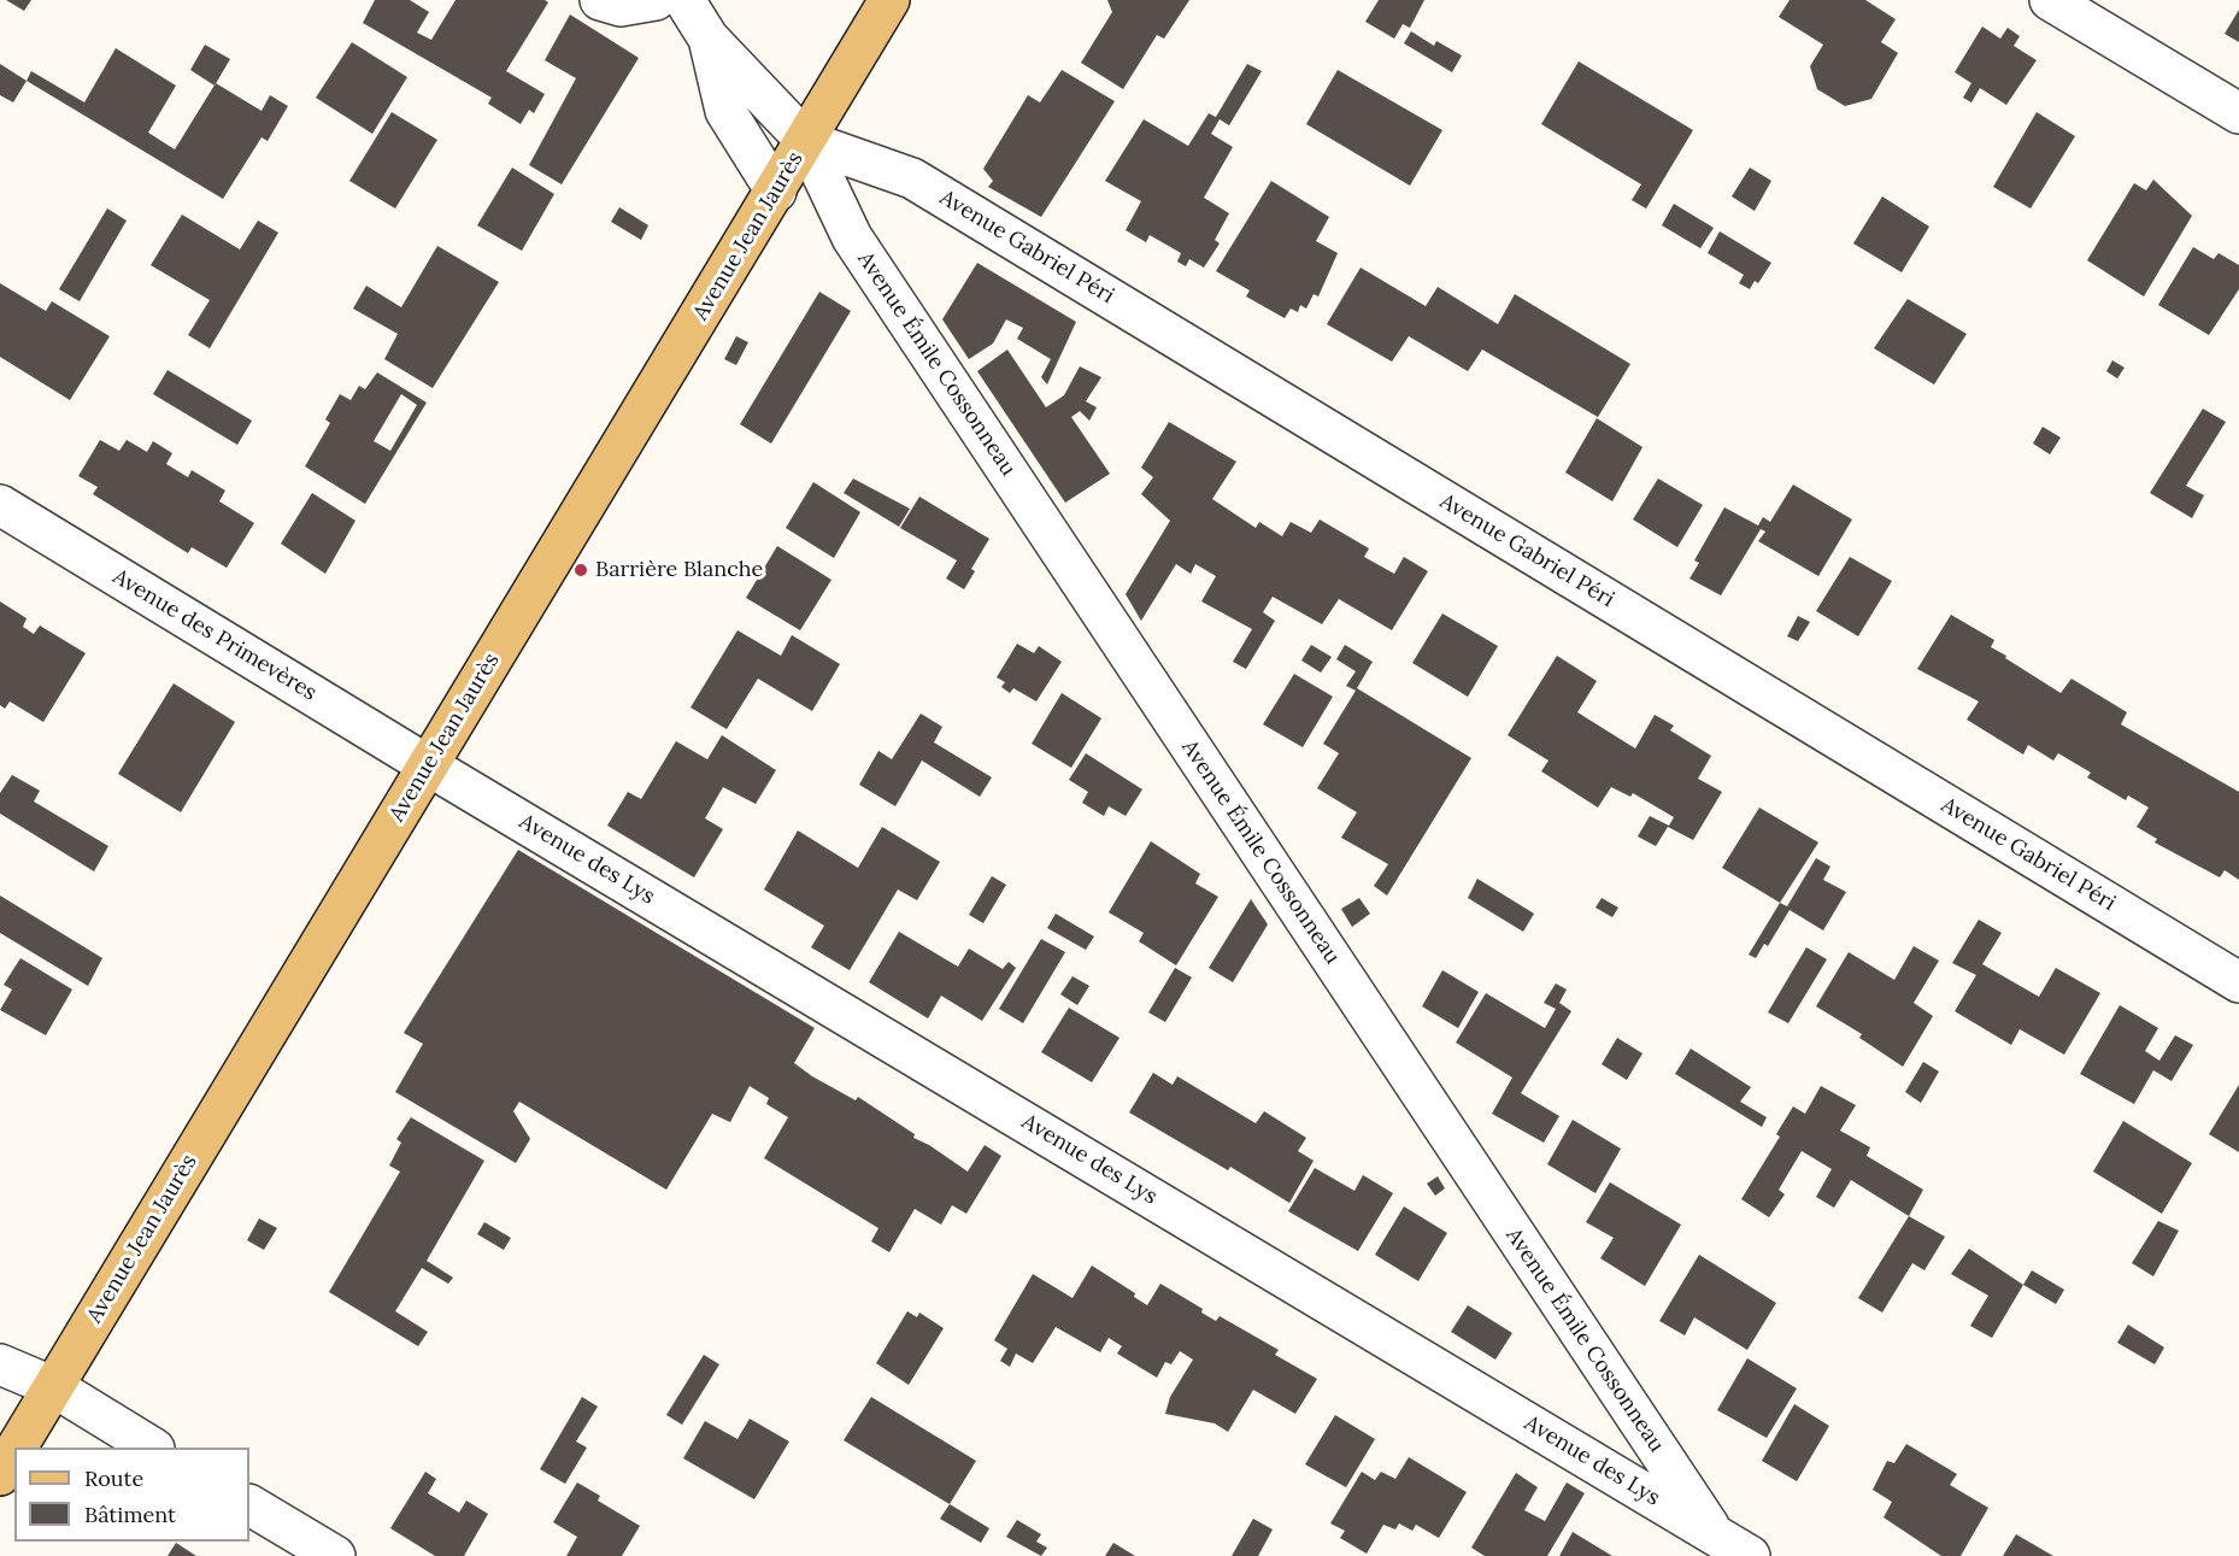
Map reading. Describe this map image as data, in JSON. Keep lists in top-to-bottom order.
{
  "streets": {
    "main road": ["Avenue Jean Jaurès"],
    "street": [
      "Avenue Gabriel Péri",
      "Avenue Émile Cossonneau",
      "Avenue des Primevères",
      "Avenue des Lys"
    ]
  },
  "crossings": [
    ["Avenue Jean Jaurès", "Avenue Gabriel Péri"],
    ["Avenue Jean Jaurès", "Avenue Émile Cossonneau"],
    ["Avenue Jean Jaurès", "Avenue des Primevères"],
    ["Avenue Jean Jaurès", "Avenue des Lys"],
    ["Avenue Gabriel Péri", "Avenue Émile Cossonneau"],
    ["Avenue Émile Cossonneau", "Avenue des Lys"],
    ["Avenue des Primevères", "Avenue des Lys"]
  ],
  "places": ["Barrière Blanche"],
  "legend": ["Route", "Bâtiment"]
}
